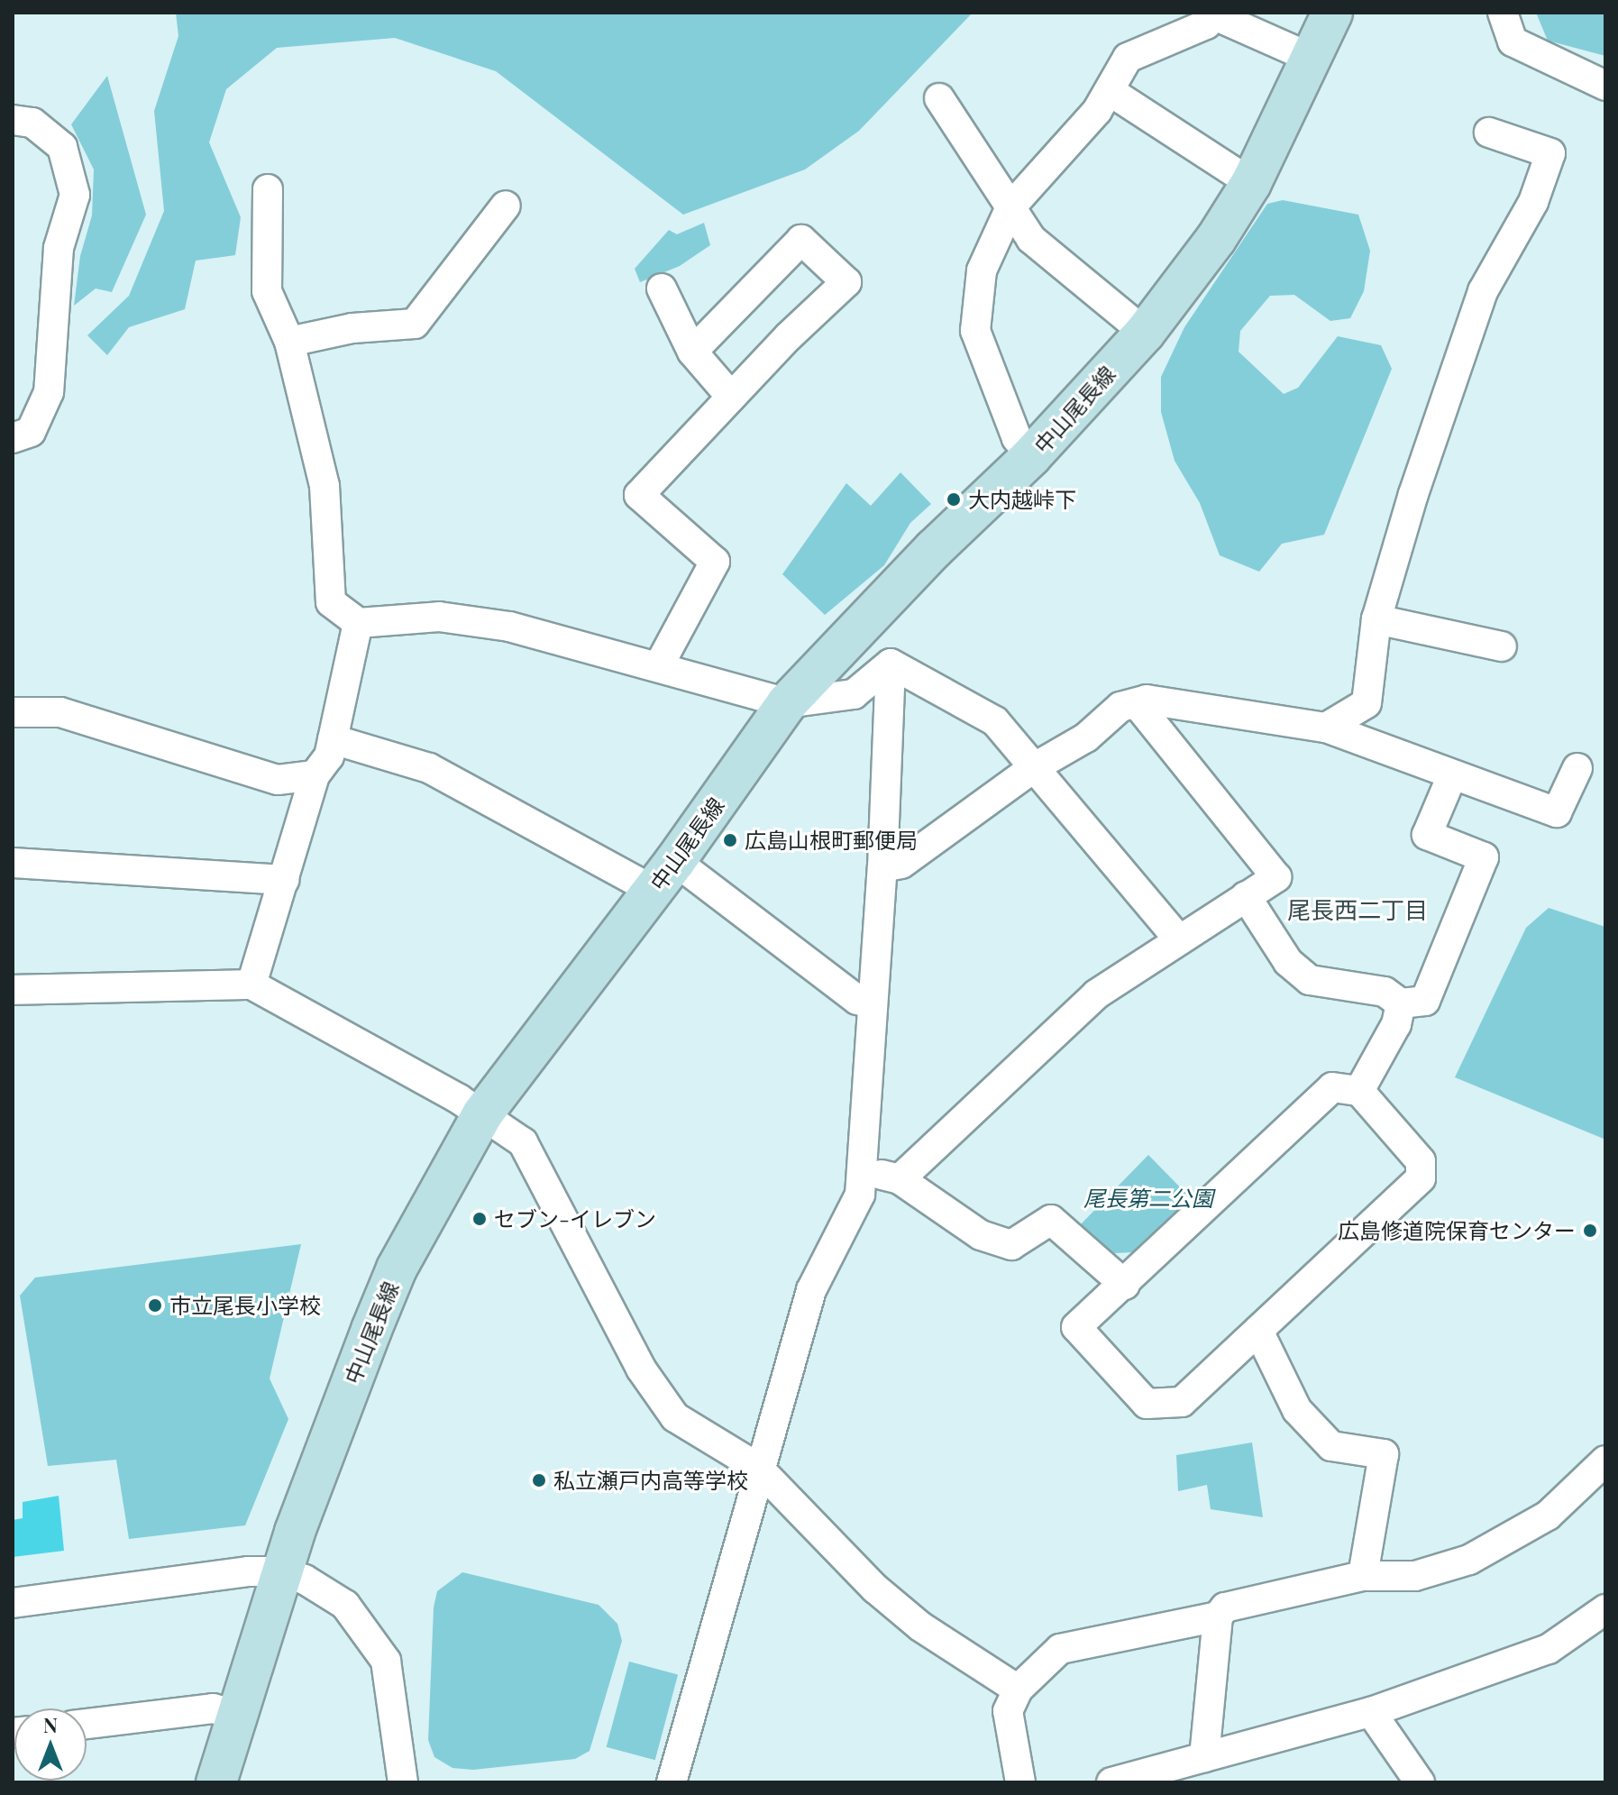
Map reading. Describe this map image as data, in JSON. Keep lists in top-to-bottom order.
{
  "streets": {
    "main road": ["中山尾長線"]
  },
  "districts": ["尾長西二丁目"],
  "parks": ["尾長第二公園"],
  "places": [
    "大内越峠下",
    "広島山根町郵便局",
    "セブン-イレブン",
    "広島修道院保育センター",
    "市立尾長小学校",
    "私立瀬戸内高等学校"
  ],
  "north": "top"
}
